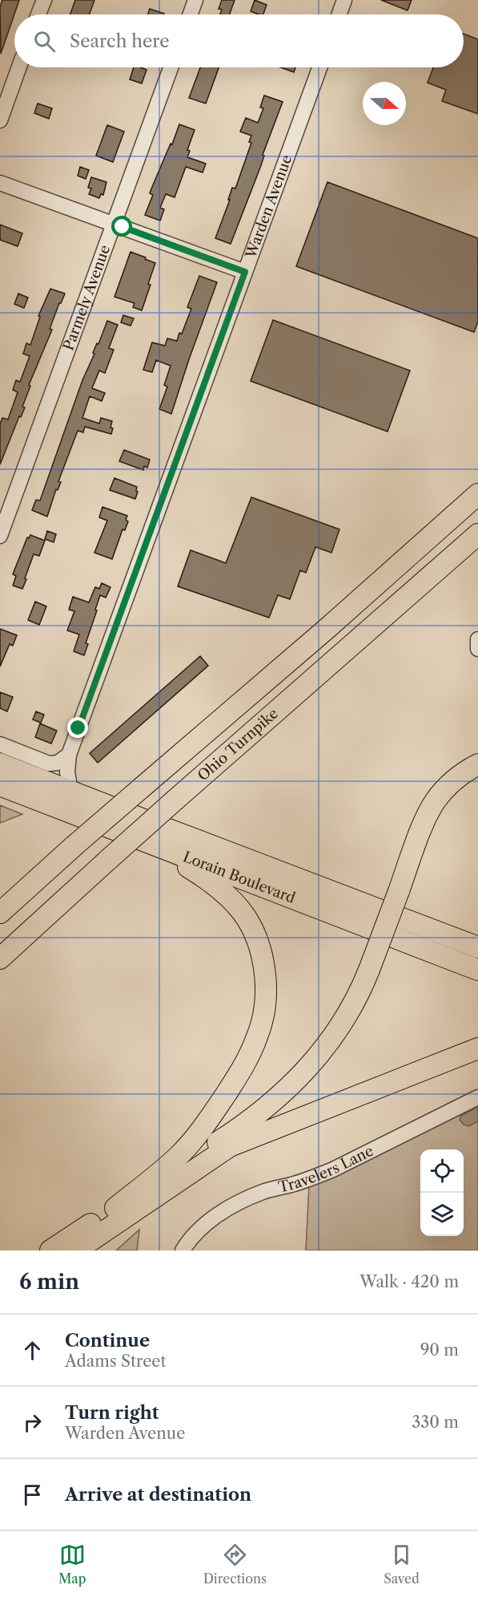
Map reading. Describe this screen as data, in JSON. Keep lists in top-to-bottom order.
{
  "streets": {
    "highway": ["Ohio Turnpike", "Lorain Boulevard"],
    "street": ["Warden Avenue", "Parmely Avenue", "Travelers Lane"]
  },
  "crossings": [
    ["Warden Avenue", "Lorain Boulevard"]
  ],
  "north": "right",
  "page": {
    "search": "Search here",
    "heading": ["6 min", "Walk · 420 m"],
    "list": [
      ["Continue", "Adams Street", "90 m"],
      ["Turn right", "Warden Avenue", "330 m"],
      "Arrive at destination"
    ],
    "nav": ["Map", "Directions", "Saved"]
  }
}
